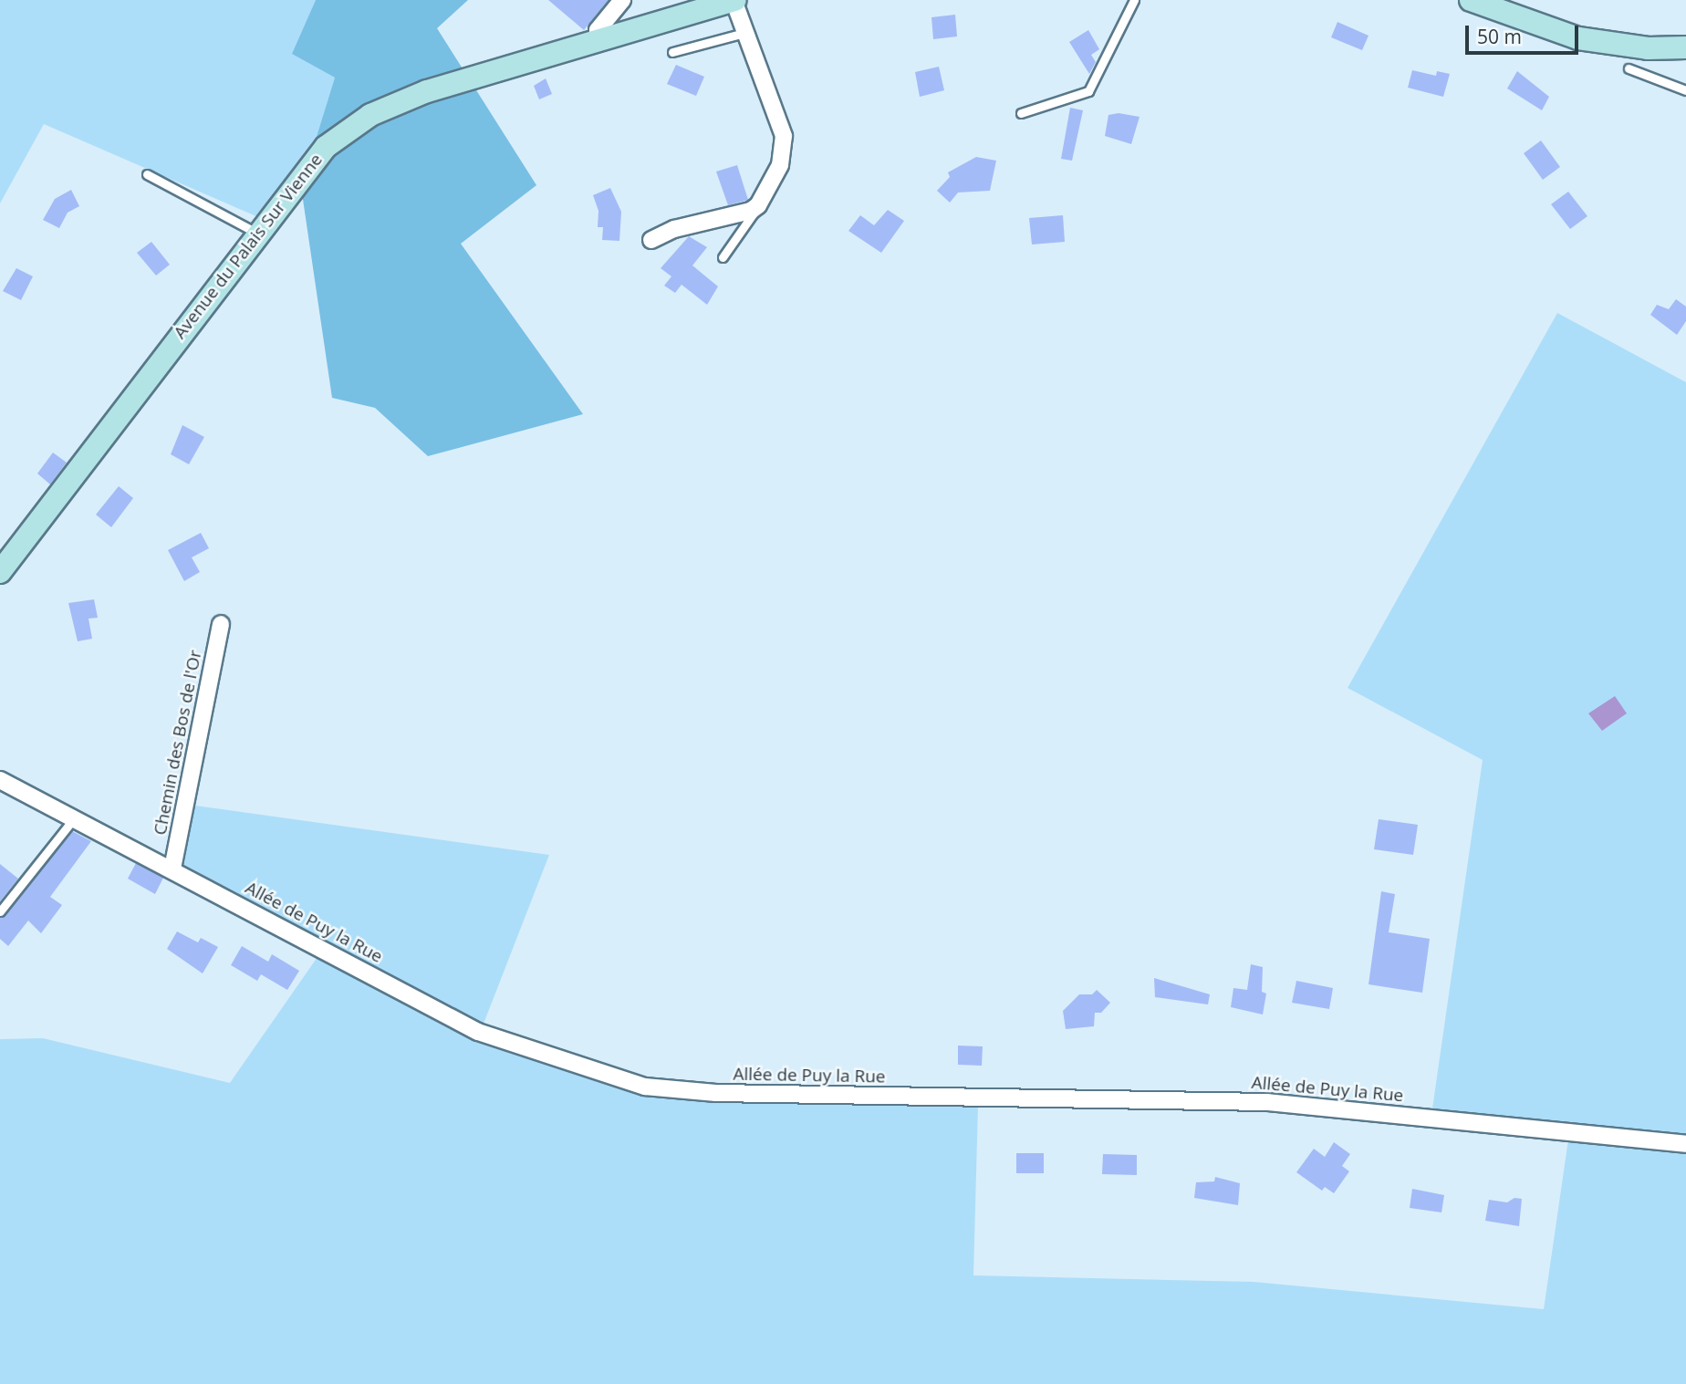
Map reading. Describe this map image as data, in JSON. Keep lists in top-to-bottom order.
{
  "streets": {
    "main road": ["Avenue du Palais Sur Vienne"],
    "street": ["Chemin des Bos de l'Or", "Allée de Puy la Rue"]
  },
  "crossings": [
    ["Chemin des Bos de l'Or", "Allée de Puy la Rue"]
  ],
  "scale_bar": "50 m"
}
